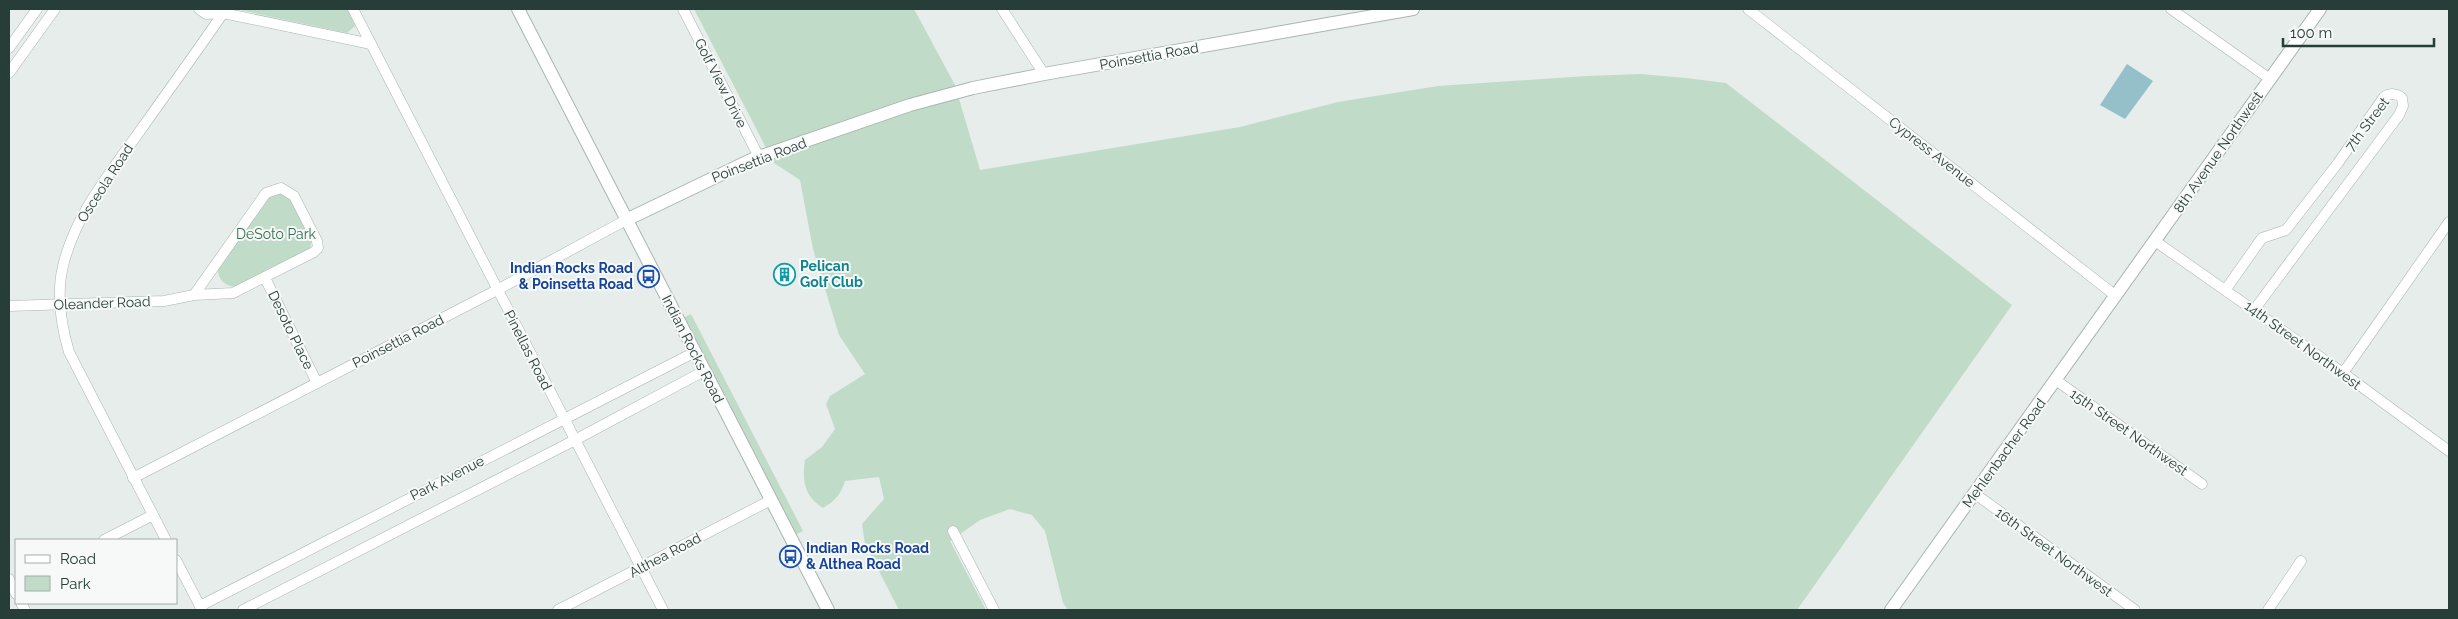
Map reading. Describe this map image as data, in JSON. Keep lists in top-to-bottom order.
{
  "streets": {
    "street": [
      "Poinsettia Road",
      "Golf View Drive",
      "7th Street",
      "Cypress Avenue",
      "8th Avenue Northwest",
      "Osceola Road",
      "Oleander Road",
      "Desoto Place",
      "14th Street Northwest",
      "Indian Rocks Road",
      "Pinellas Road",
      "15th Street Northwest",
      "Mehlenbacher Road",
      "Park Avenue",
      "16th Street Northwest",
      "Althea Road"
    ]
  },
  "crossings": [
    ["Poinsettia Road", "Golf View Drive"],
    ["Poinsettia Road", "Osceola Road"],
    ["Poinsettia Road", "Desoto Place"],
    ["Poinsettia Road", "Indian Rocks Road"],
    ["Poinsettia Road", "Pinellas Road"],
    ["7th Street", "14th Street Northwest"],
    ["Cypress Avenue", "8th Avenue Northwest"],
    ["Cypress Avenue", "Mehlenbacher Road"],
    ["8th Avenue Northwest", "14th Street Northwest"],
    ["8th Avenue Northwest", "Mehlenbacher Road"],
    ["Osceola Road", "Oleander Road"],
    ["Oleander Road", "Desoto Place"],
    ["Indian Rocks Road", "Park Avenue"],
    ["Indian Rocks Road", "Althea Road"],
    ["Pinellas Road", "Park Avenue"],
    ["Pinellas Road", "Althea Road"],
    ["15th Street Northwest", "Mehlenbacher Road"],
    ["Mehlenbacher Road", "16th Street Northwest"]
  ],
  "parks": ["DeSoto Park"],
  "places": {
    "building": ["Pelican Golf Club"],
    "bus stop": ["Indian Rocks Road & Poinsetta Road", "Indian Rocks Road & Althea Road"]
  },
  "legend": ["Road", "Park"],
  "scale_bar": "100 m"
}
